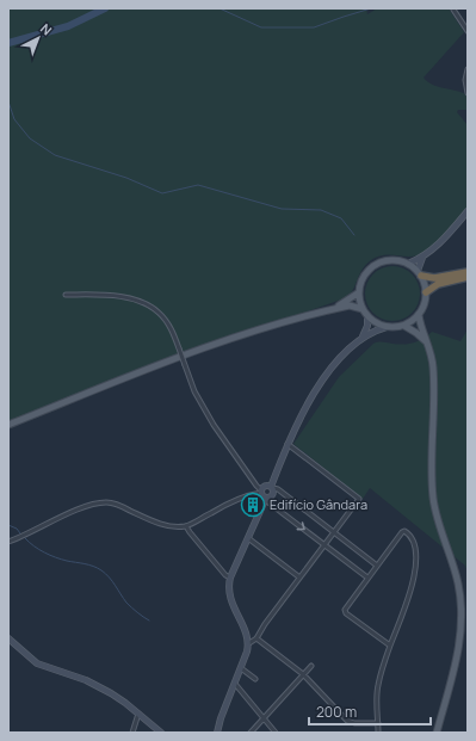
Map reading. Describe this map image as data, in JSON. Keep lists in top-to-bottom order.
{
  "places": {
    "building": ["Edifício Gândara"]
  },
  "scale_bar": "200 m",
  "north": "top right"
}
